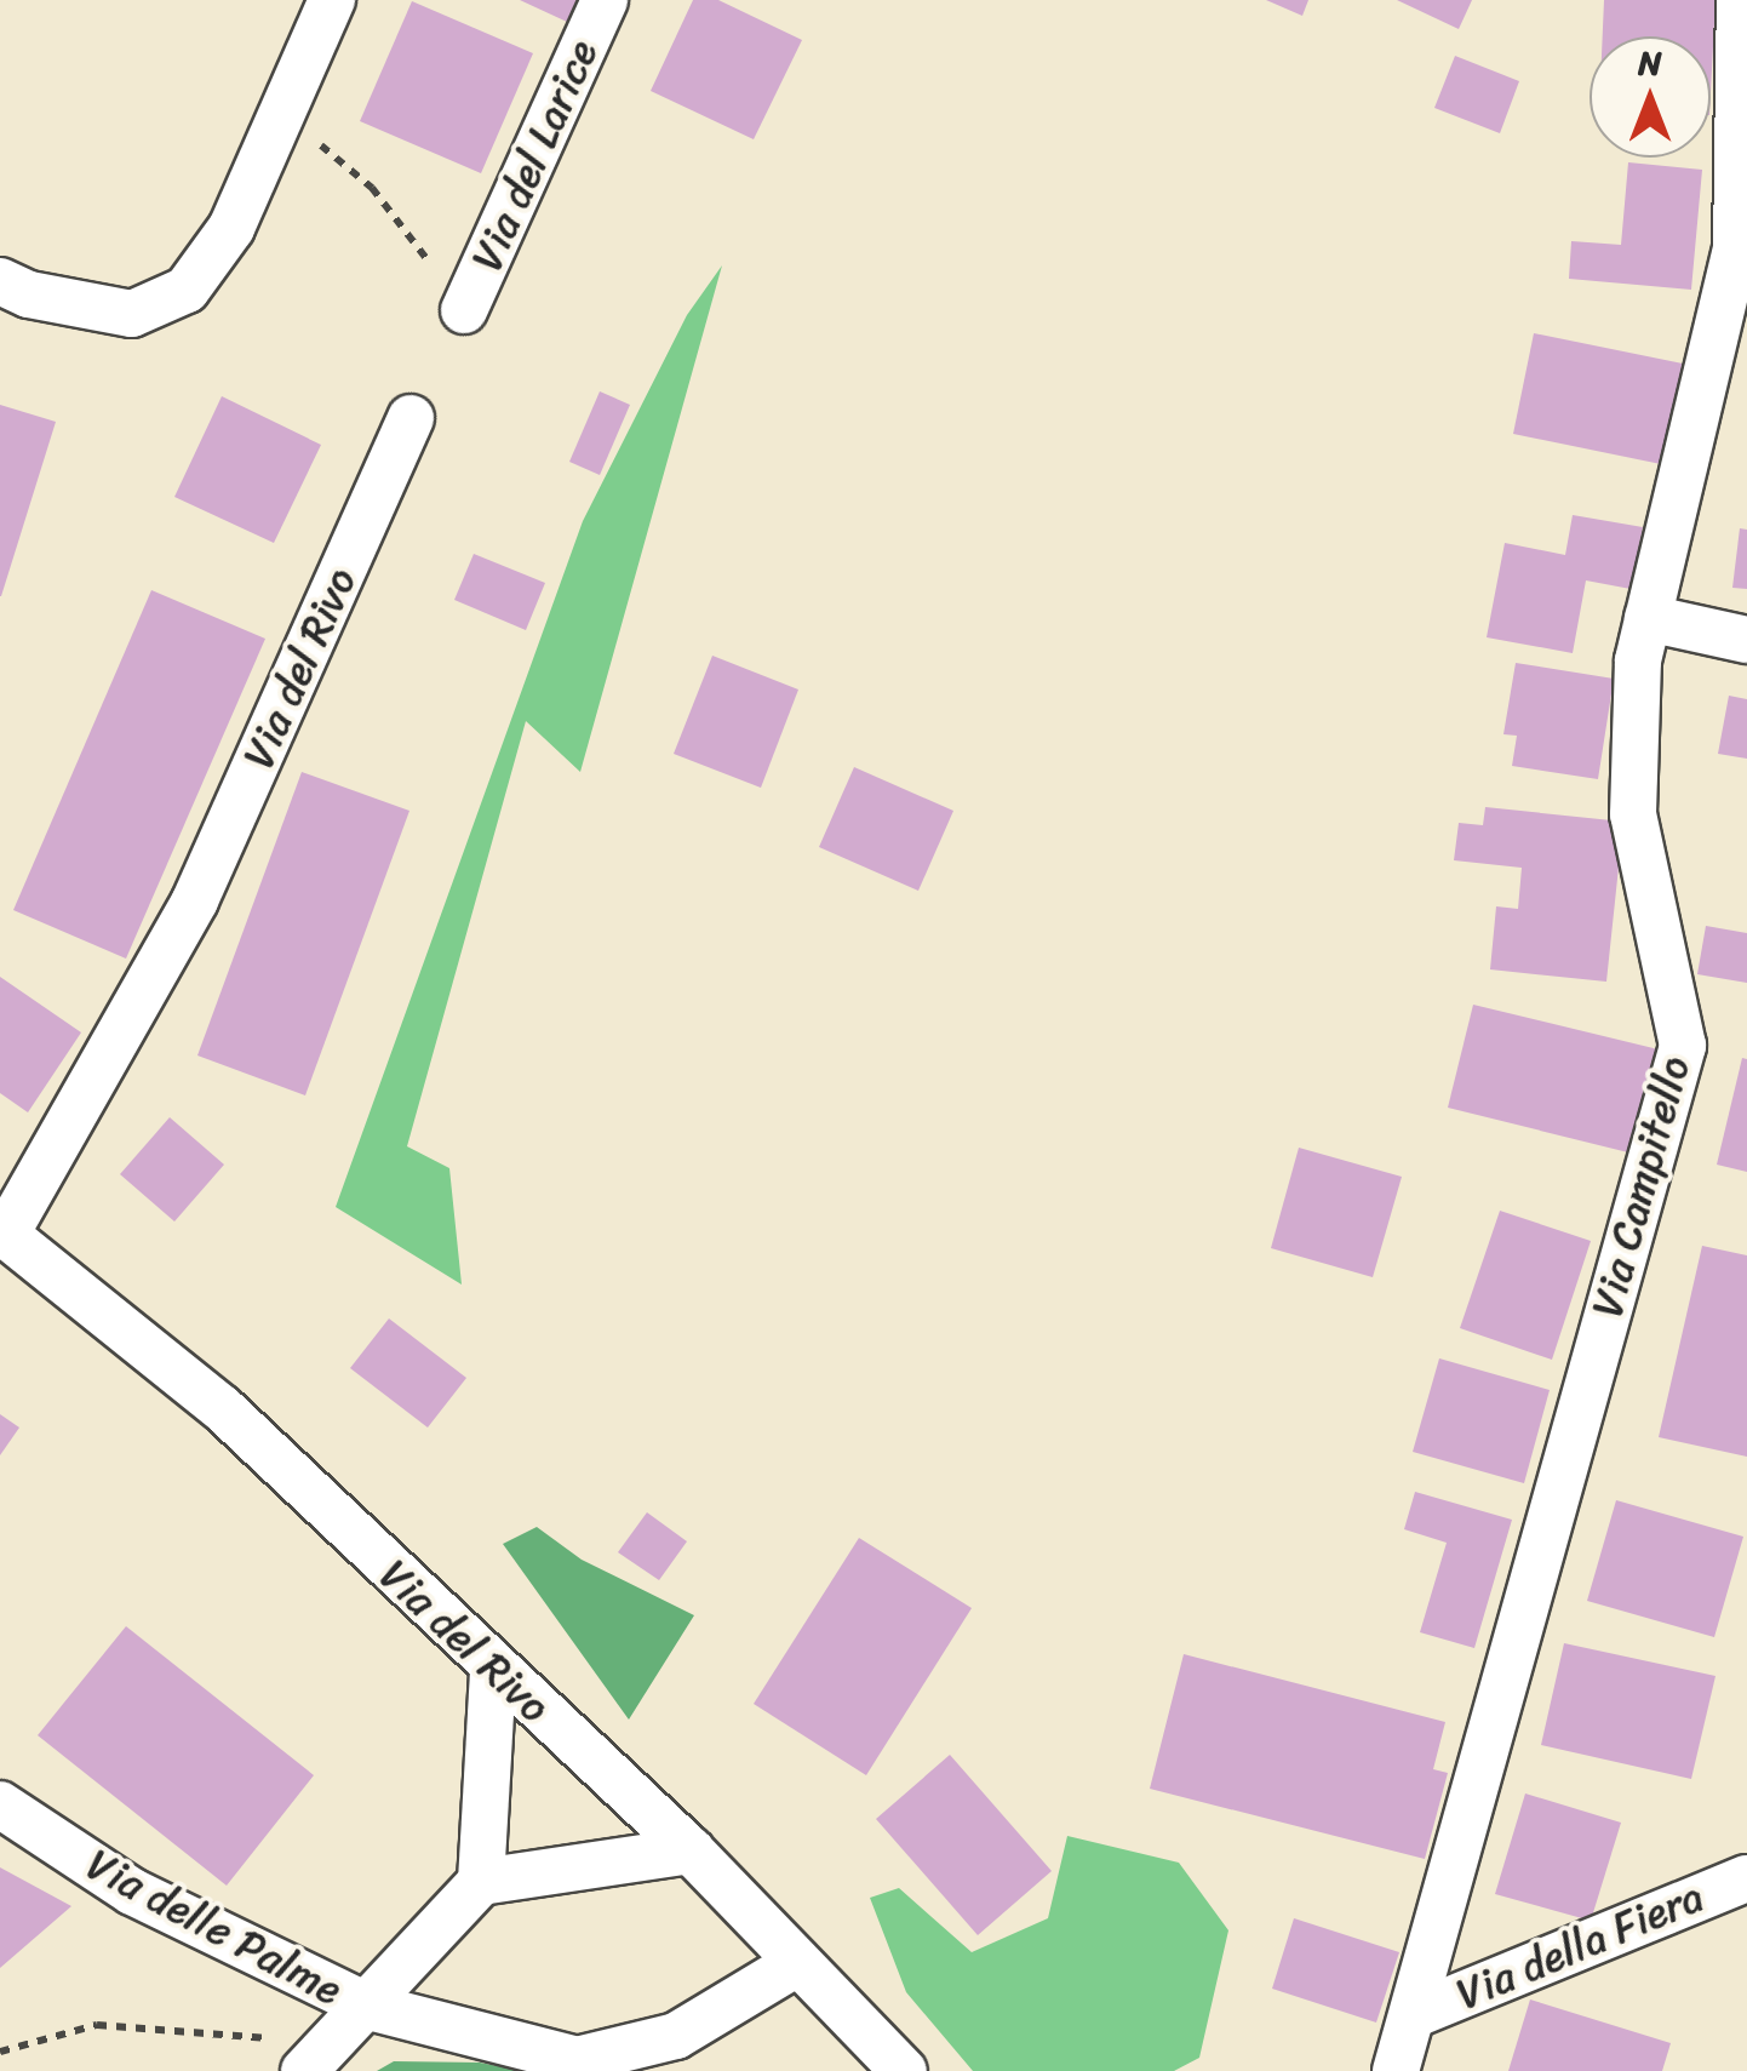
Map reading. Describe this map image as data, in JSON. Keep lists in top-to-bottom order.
{
  "streets": {
    "street": [
      "Via del Larice",
      "Via del Rivo",
      "Via Campitello",
      "Via delle Palme",
      "Via della Fiera"
    ]
  },
  "crossings": [
    ["Via del Rivo", "Via delle Palme"],
    ["Via Campitello", "Via della Fiera"]
  ],
  "north": "top"
}
